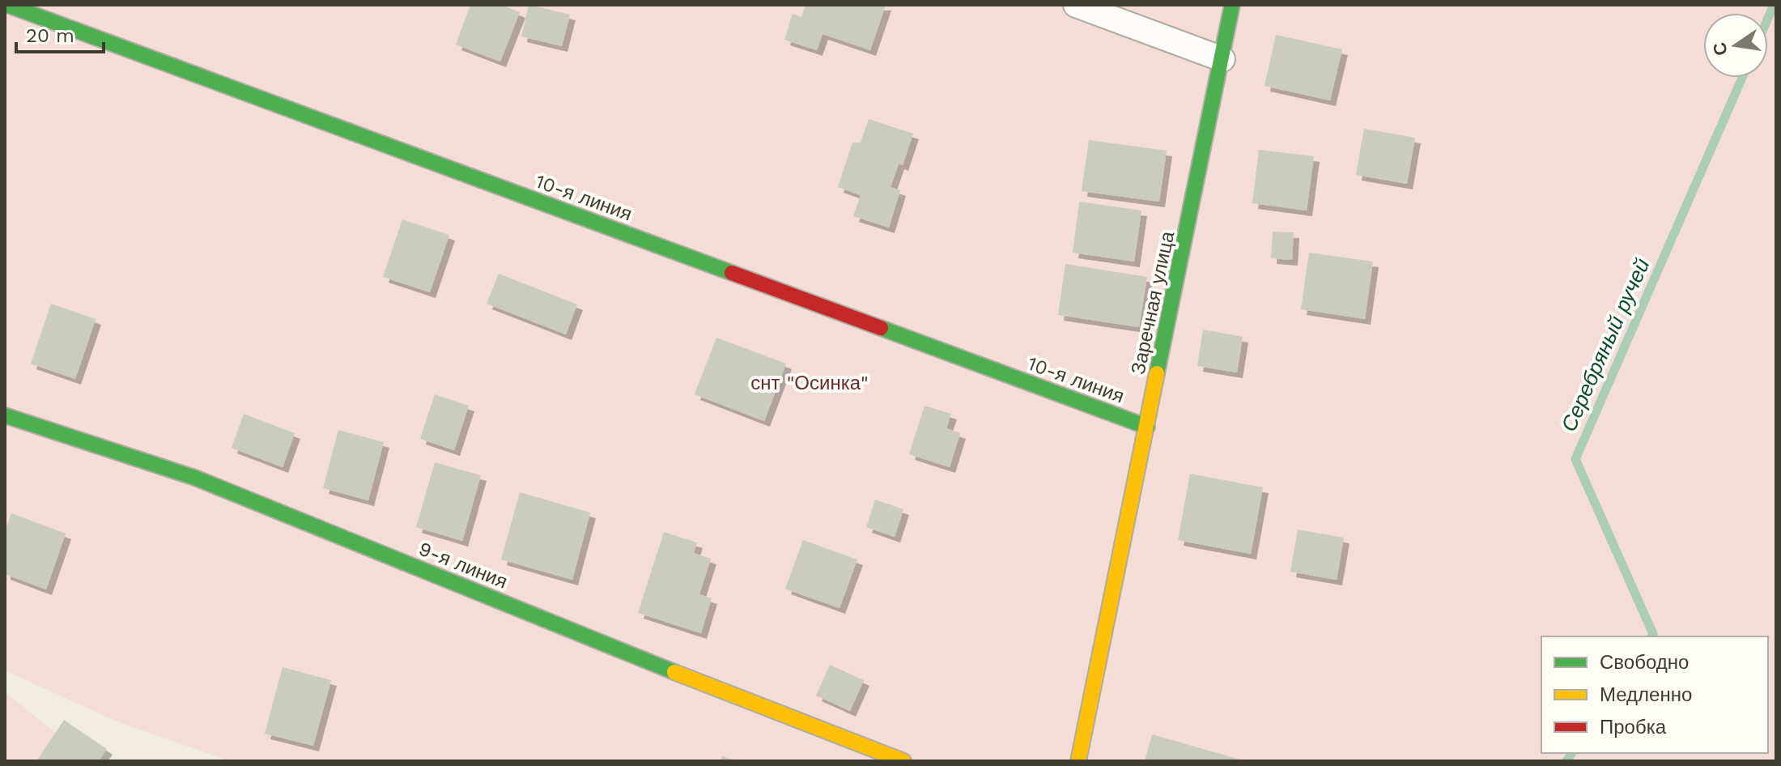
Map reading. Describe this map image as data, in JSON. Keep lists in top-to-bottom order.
{
  "streets": {
    "street": ["10-я линия", "Заречная улица", "9-я линия"]
  },
  "crossings": [
    ["10-я линия", "Заречная улица"]
  ],
  "water": ["Серебряный ручей"],
  "parks": ["снт \"Осинка\""],
  "legend": ["Свободно", "Медленно", "Пробка"],
  "scale_bar": "20 m",
  "north": "left"
}
